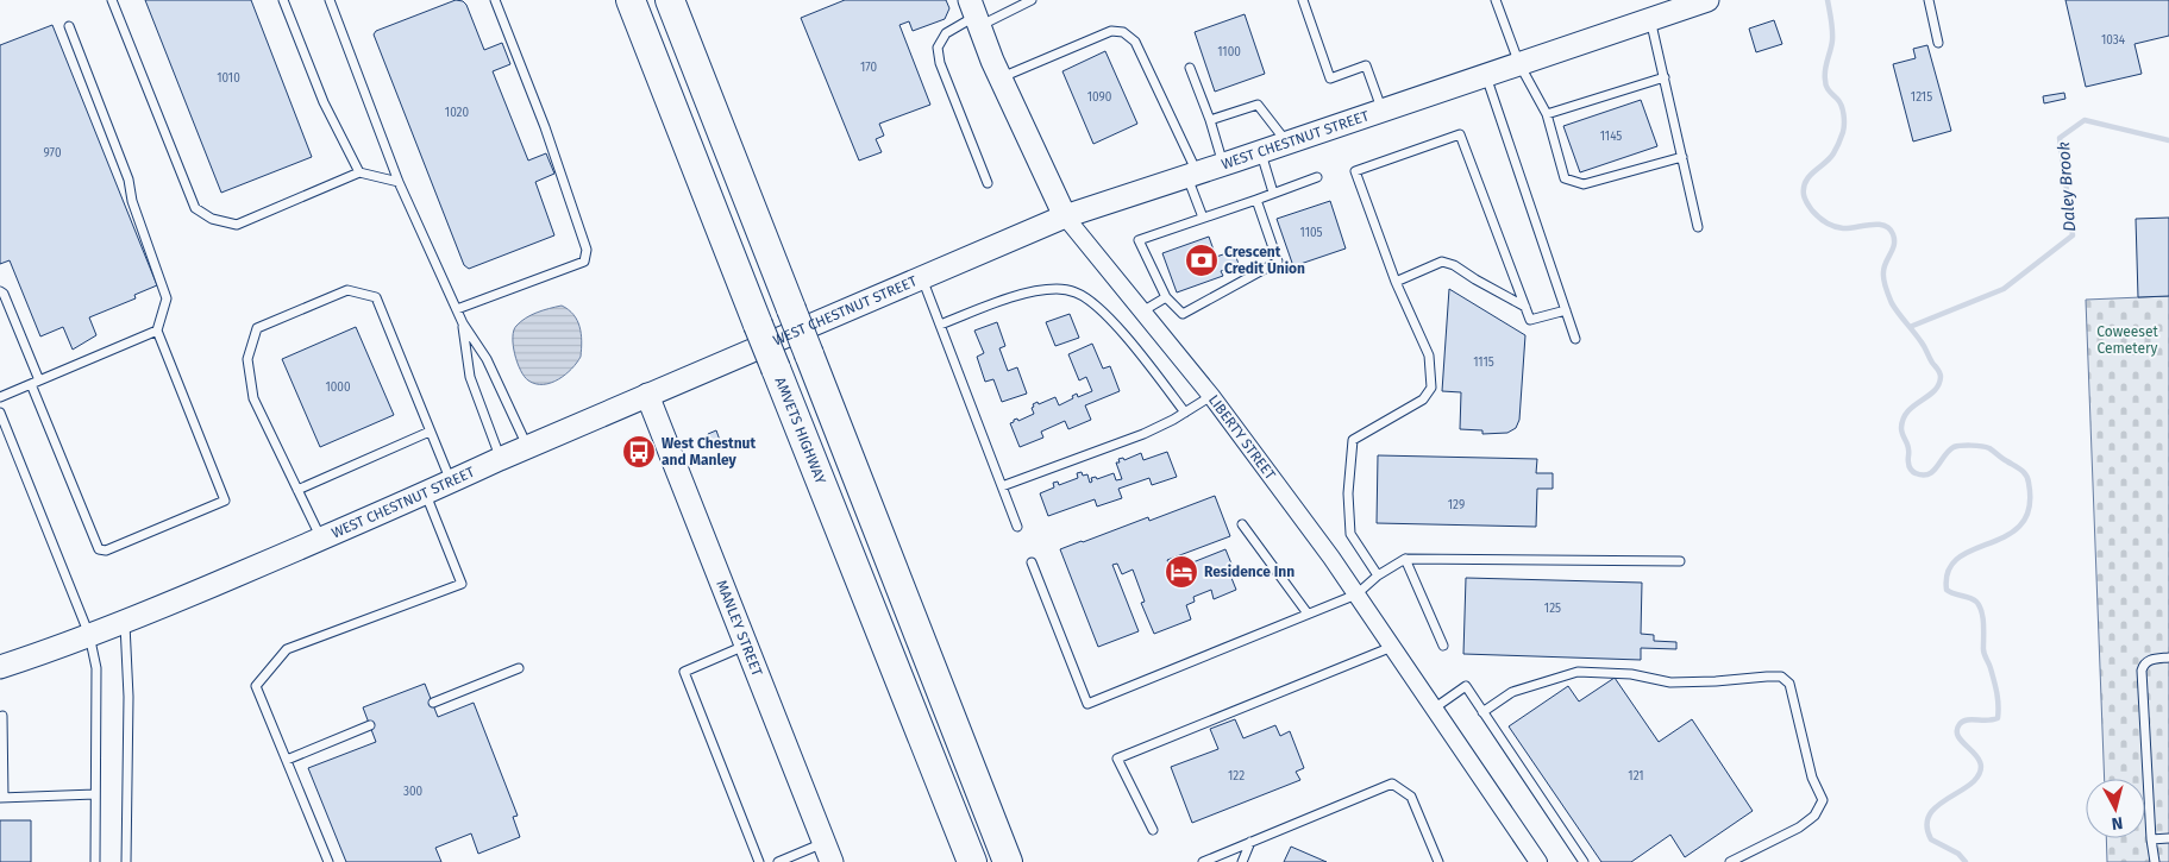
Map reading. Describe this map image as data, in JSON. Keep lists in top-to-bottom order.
{
  "streets": {
    "highway": ["AMVETS HIGHWAY"],
    "main road": ["WEST CHESTNUT STREET", "LIBERTY STREET", "MANLEY STREET"]
  },
  "crossings": [
    ["WEST CHESTNUT STREET", "LIBERTY STREET"],
    ["WEST CHESTNUT STREET", "MANLEY STREET"]
  ],
  "water": ["Daley Brook"],
  "parks": ["Coweeset Cemetery"],
  "places": {
    "bank": ["Crescent Credit Union"],
    "bus stop": ["West Chestnut and Manley"],
    "hotel": ["Residence Inn"]
  },
  "house_numbers": [
    "1034",
    "1100",
    "170",
    "1010",
    "1090",
    "1215",
    "1020",
    "1145",
    "970",
    "1105",
    "1115",
    "1000",
    "129",
    "125",
    "122",
    "121",
    "300"
  ],
  "north": "bottom"
}
